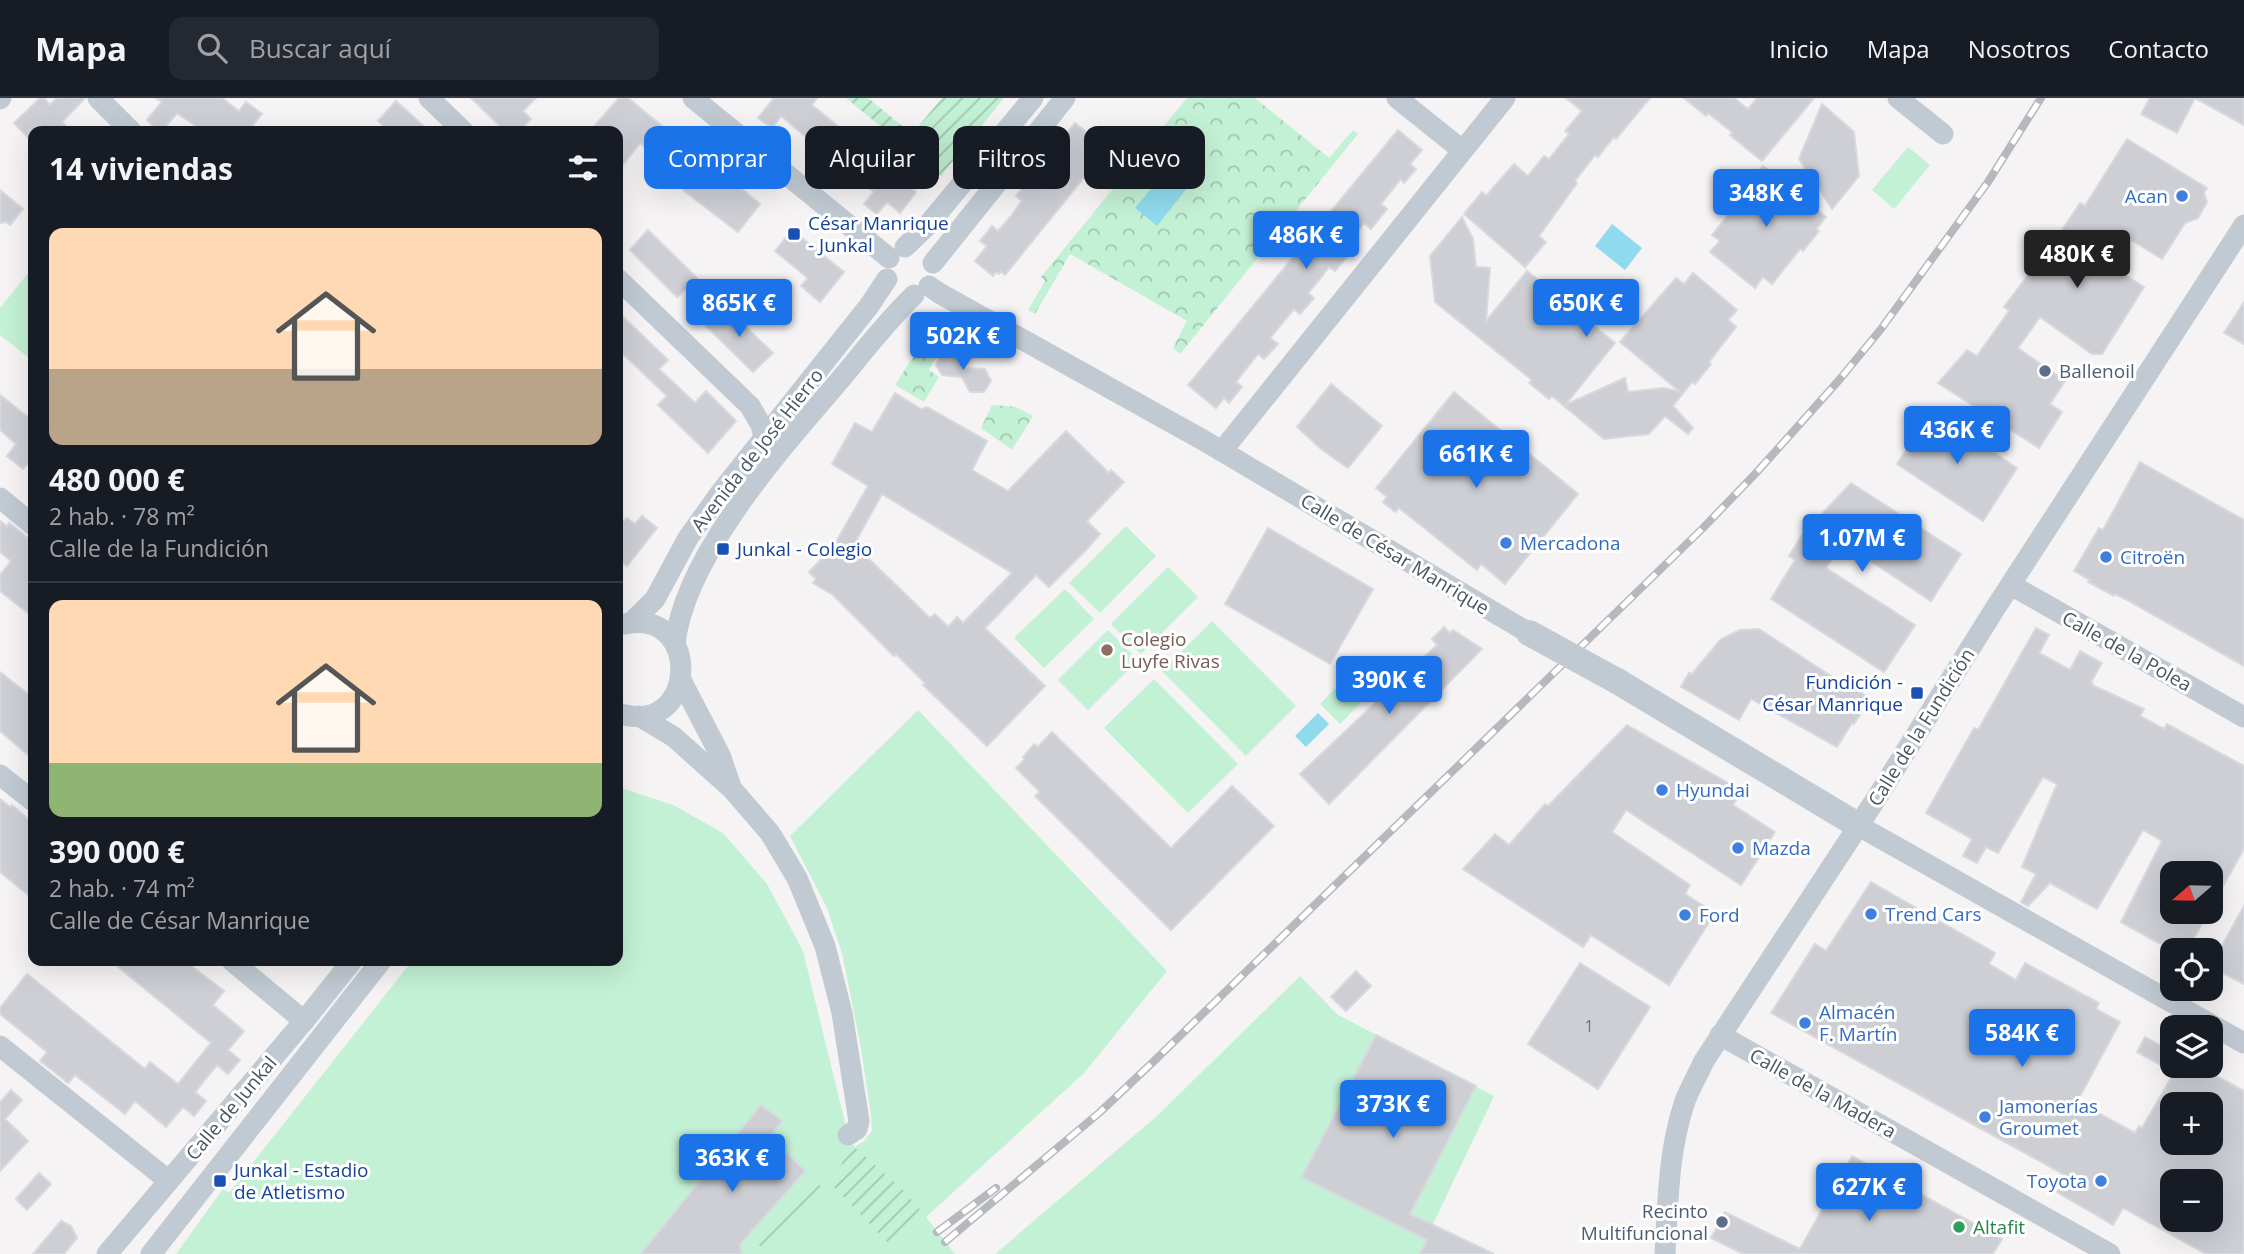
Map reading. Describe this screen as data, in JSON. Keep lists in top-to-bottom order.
{
  "streets": {
    "street": [
      "Avenida de José Hierro",
      "Calle de César Manrique",
      "Calle de la Polea",
      "Calle de la Fundición",
      "Calle de la Madera",
      "Calle de Junkal"
    ]
  },
  "crossings": [
    ["Avenida de José Hierro", "Calle de César Manrique"],
    ["Calle de César Manrique", "Calle de la Fundición"],
    ["Calle de la Polea", "Calle de la Fundición"],
    ["Calle de la Fundición", "Calle de la Madera"]
  ],
  "places": {
    "other": [
      "Acan",
      "Ballenoil",
      "Mercadona",
      "Citroën",
      "Colegio Luyfe Rivas",
      "Hyundai",
      "Mazda",
      "Trend Cars",
      "Ford",
      "Almacén F. Martín",
      "Jamonerías Groumet",
      "Toyota",
      "Recinto Multifuncional",
      "Altafit"
    ],
    "transit": [
      "César Manrique - Junkal",
      "Junkal - Colegio",
      "Fundición - César Manrique",
      "Junkal - Estadio de Atletismo"
    ]
  },
  "house_numbers": ["1"],
  "north": "left",
  "page": {
    "header": "Mapa",
    "search": "Buscar aquí",
    "nav": [
      "Inicio",
      "Mapa",
      "Nosotros",
      "Contacto"
    ],
    "chip": [
      "Comprar",
      "Alquilar",
      "Filtros",
      "Nuevo"
    ],
    "heading": "14 viviendas",
    "price": [
      "348K €",
      "486K €",
      "480K €",
      "865K €",
      "650K €",
      "502K €",
      "436K €",
      "661K €",
      "1.07M €",
      "390K €",
      "584K €",
      "373K €",
      "363K €",
      "627K €"
    ],
    "list": [
      {
        "name": "480 000 €",
        "note": "2 hab. · 78 m² · Calle de la Fundición"
      },
      {
        "name": "390 000 €",
        "note": "2 hab. · 74 m² · Calle de César Manrique"
      }
    ],
    "map_buttons": ["+", "−"]
  }
}
